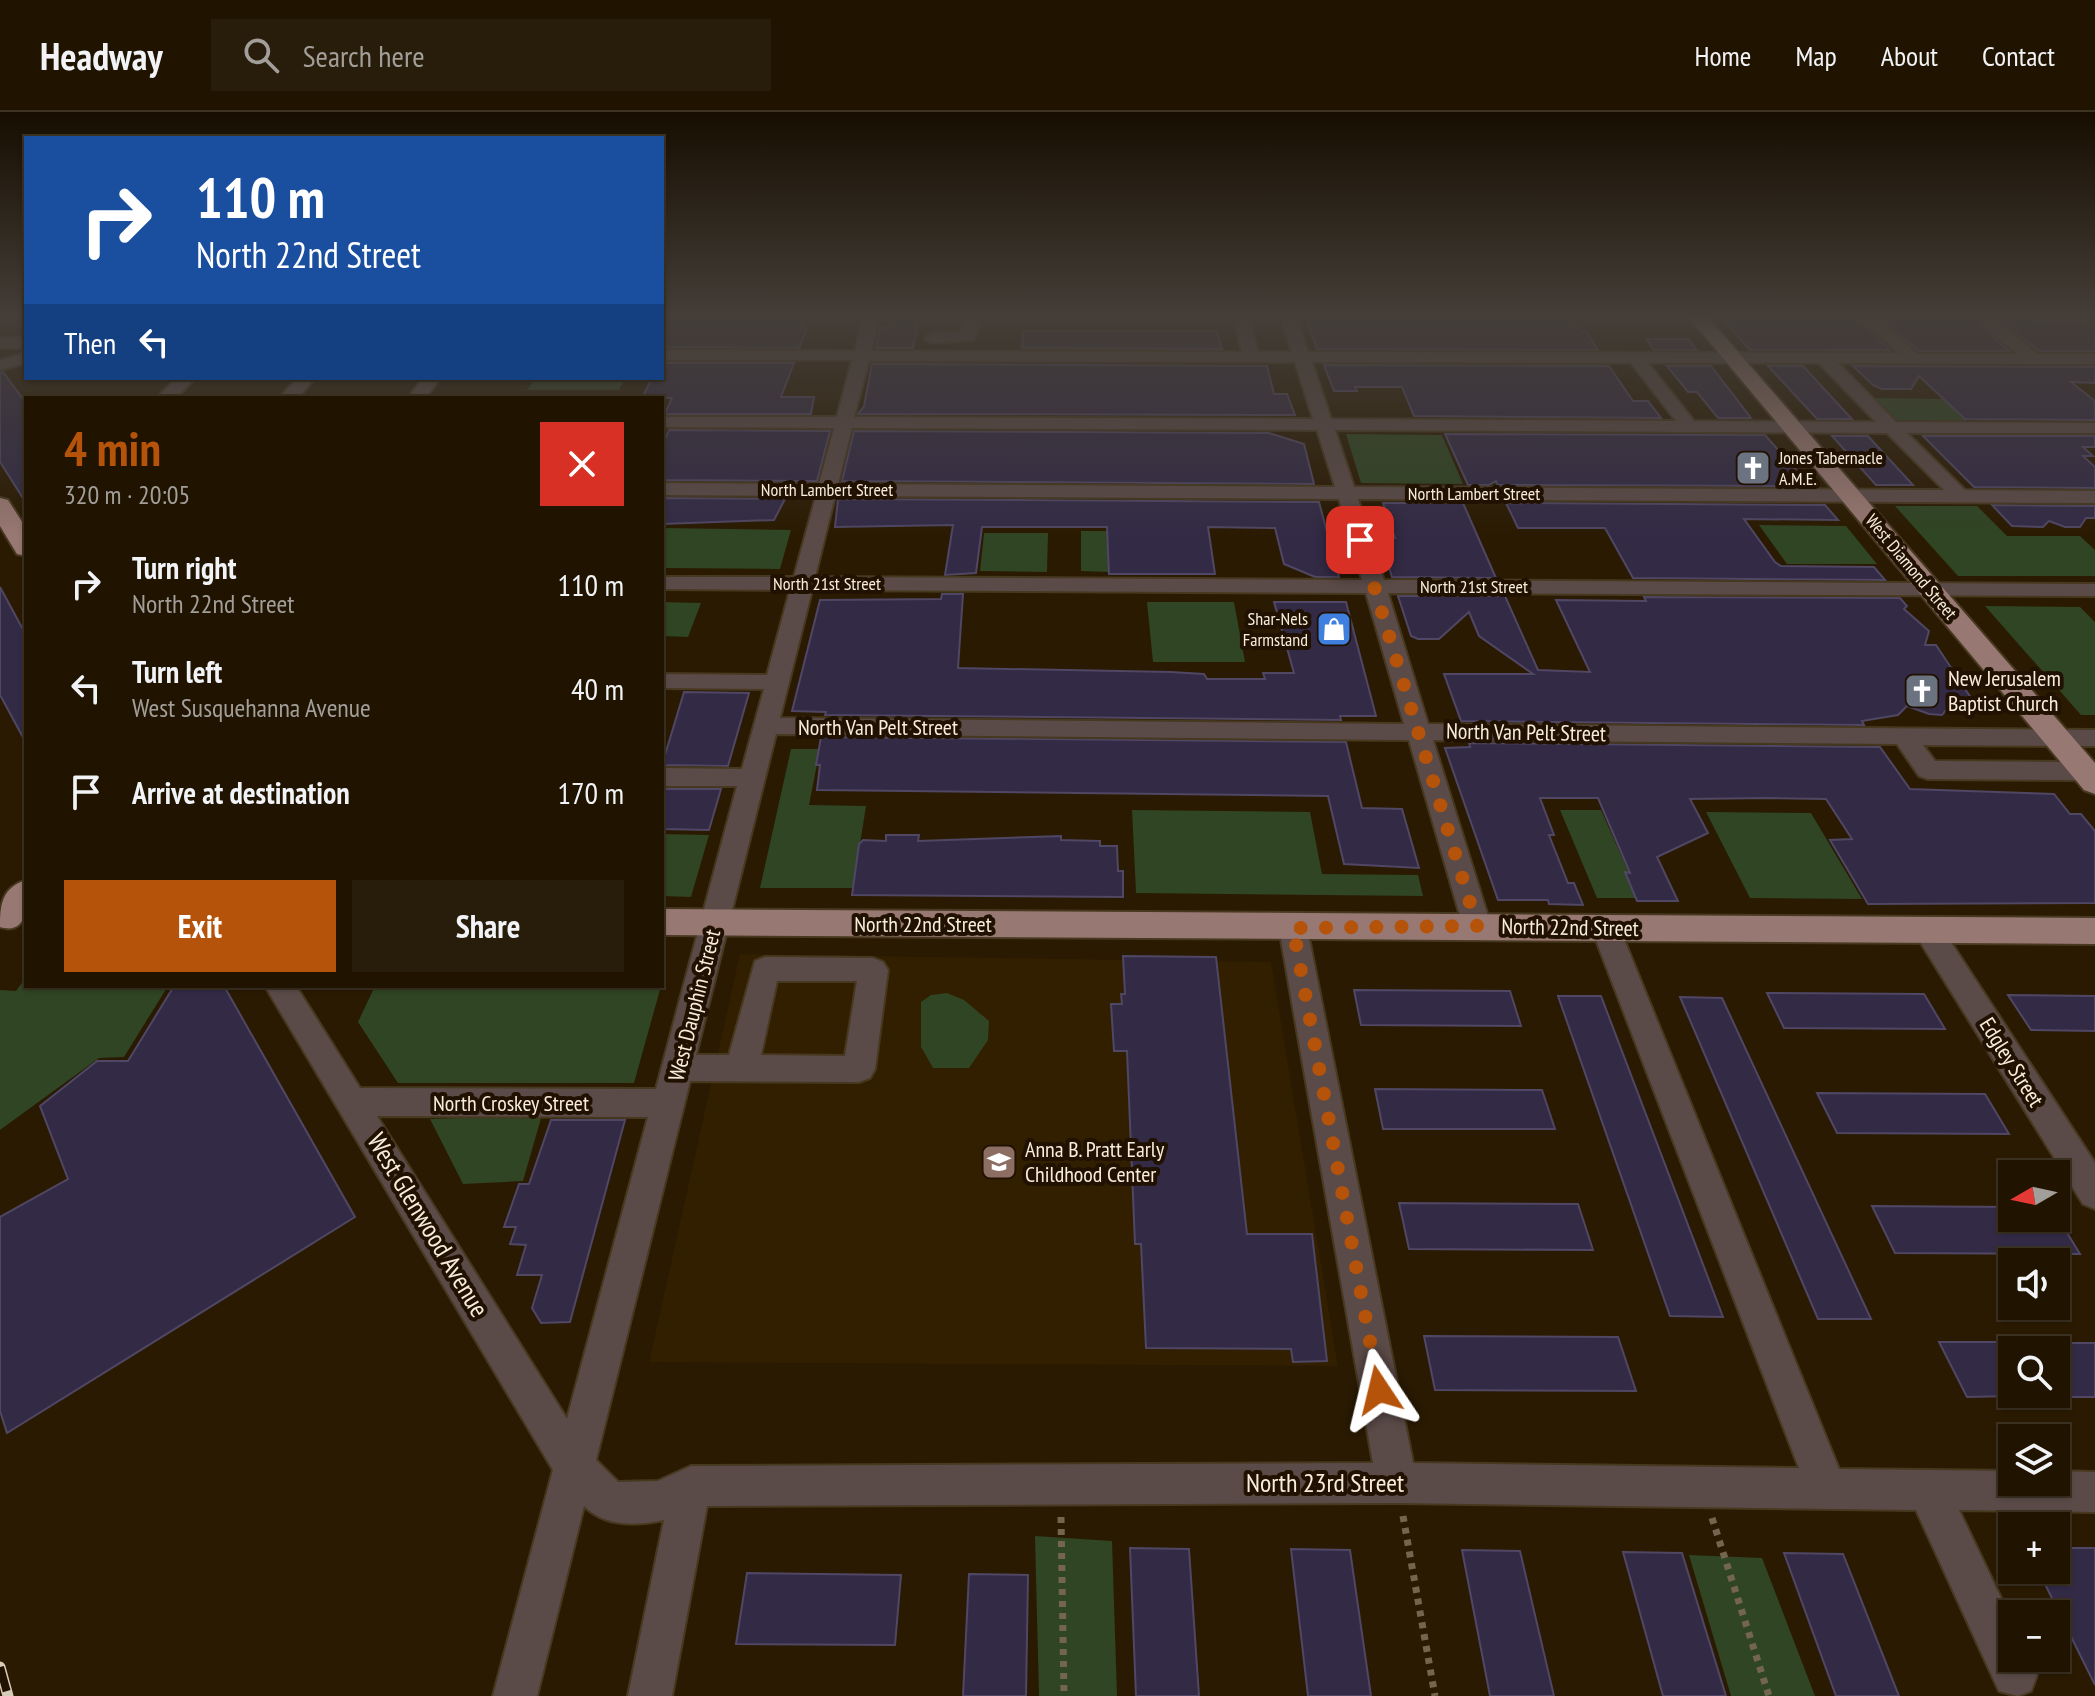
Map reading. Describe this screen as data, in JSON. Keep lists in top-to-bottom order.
{
  "streets": {
    "main road": ["West Diamond Street", "North 22nd Street"],
    "street": [
      "North Lambert Street",
      "North 21st Street",
      "North Van Pelt Street",
      "West Dauphin Street",
      "Edgley Street",
      "North Croskey Street",
      "West Glenwood Avenue",
      "North 23rd Street"
    ]
  },
  "crossings": [
    ["North Lambert Street", "West Diamond Street"],
    ["North Lambert Street", "West Dauphin Street"],
    ["West Diamond Street", "North 21st Street"],
    ["West Diamond Street", "North Van Pelt Street"],
    ["North 21st Street", "West Dauphin Street"],
    ["North Van Pelt Street", "West Dauphin Street"],
    ["North 22nd Street", "West Dauphin Street"],
    ["North 22nd Street", "Edgley Street"],
    ["West Dauphin Street", "North Croskey Street"],
    ["West Dauphin Street", "West Glenwood Avenue"],
    ["West Dauphin Street", "North 23rd Street"],
    ["North Croskey Street", "West Glenwood Avenue"],
    ["West Glenwood Avenue", "North 23rd Street"]
  ],
  "places": {
    "church": ["Jones Tabernacle A.M.E.", "New Jerusalem Baptist Church"],
    "shop": ["Shar-Nels Farmstand"],
    "school or university": ["Anna B. Pratt Early Childhood Center"]
  },
  "north": "left",
  "page": {
    "header": "Headway",
    "search": "Search here",
    "nav": [
      "Home",
      "Map",
      "About",
      "Contact"
    ],
    "turn": ["110 m", "North 22nd Street"],
    "then": "Then",
    "heading": ["4 min", "320 m · 20:05"],
    "list": [
      {
        "name": "Turn right",
        "note": "North 22nd Street",
        "value": "110 m"
      },
      {
        "name": "Turn left",
        "note": "West Susquehanna Avenue",
        "value": "40 m"
      },
      {
        "name": "Arrive at destination",
        "value": "170 m"
      }
    ],
    "buttons": ["Exit", "Share"],
    "map_buttons": ["+", "−"]
  }
}
